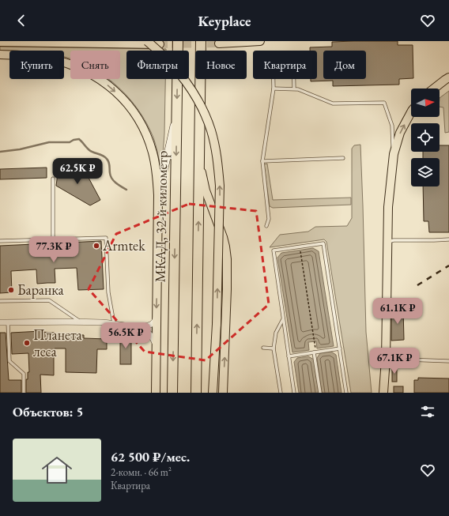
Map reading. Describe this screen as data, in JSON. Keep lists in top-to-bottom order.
{
  "streets": {
    "highway": ["МКАД, 32-й километр"]
  },
  "places": ["Armtek", "Баранка", "Планета леса"],
  "north": "right",
  "page": {
    "header": "Keyplace",
    "chip": [
      "Купить",
      "Снять",
      "Фильтры",
      "Новое",
      "Квартира",
      "Дом"
    ],
    "price": [
      "62.5K ₽",
      "77.3K ₽",
      "61.1K ₽",
      "56.5K ₽",
      "67.1K ₽"
    ],
    "heading": "Объектов: 5",
    "list": [
      {
        "name": "62 500 ₽/мес.",
        "note": "2-комн. · 66 m² · Квартира"
      }
    ]
  }
}
